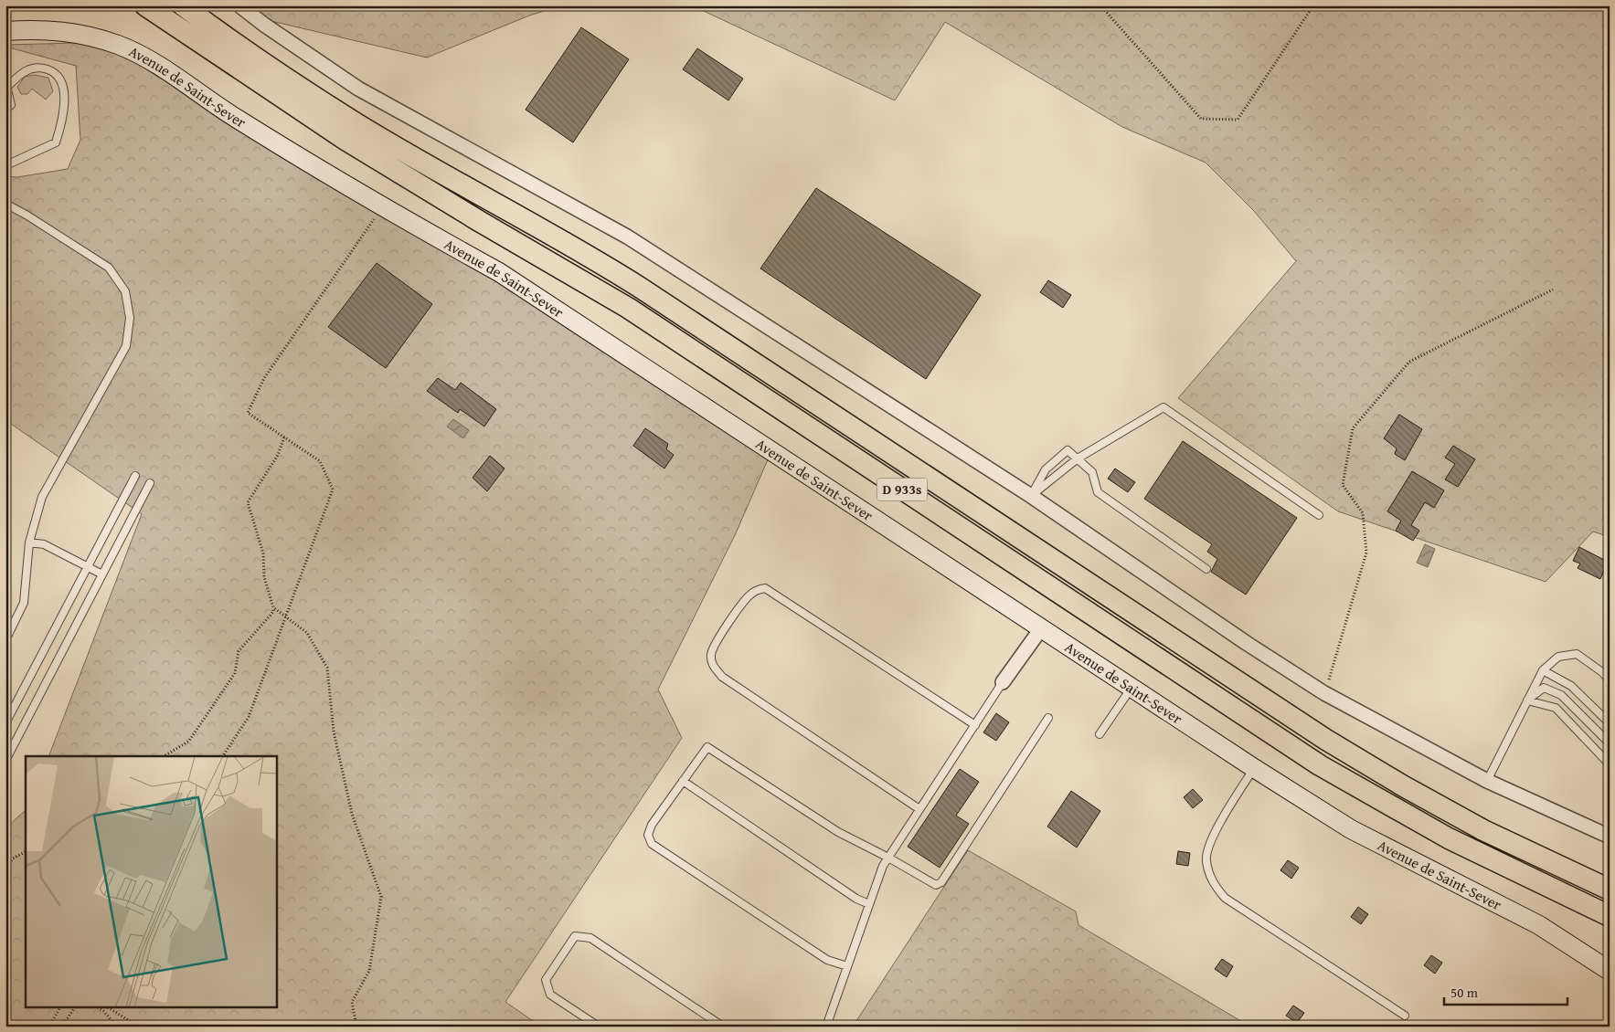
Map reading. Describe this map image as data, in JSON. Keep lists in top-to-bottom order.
{
  "streets": {
    "main road": ["D 933s"],
    "street": ["Avenue de Saint-Sever"]
  },
  "scale_bar": "50 m"
}
